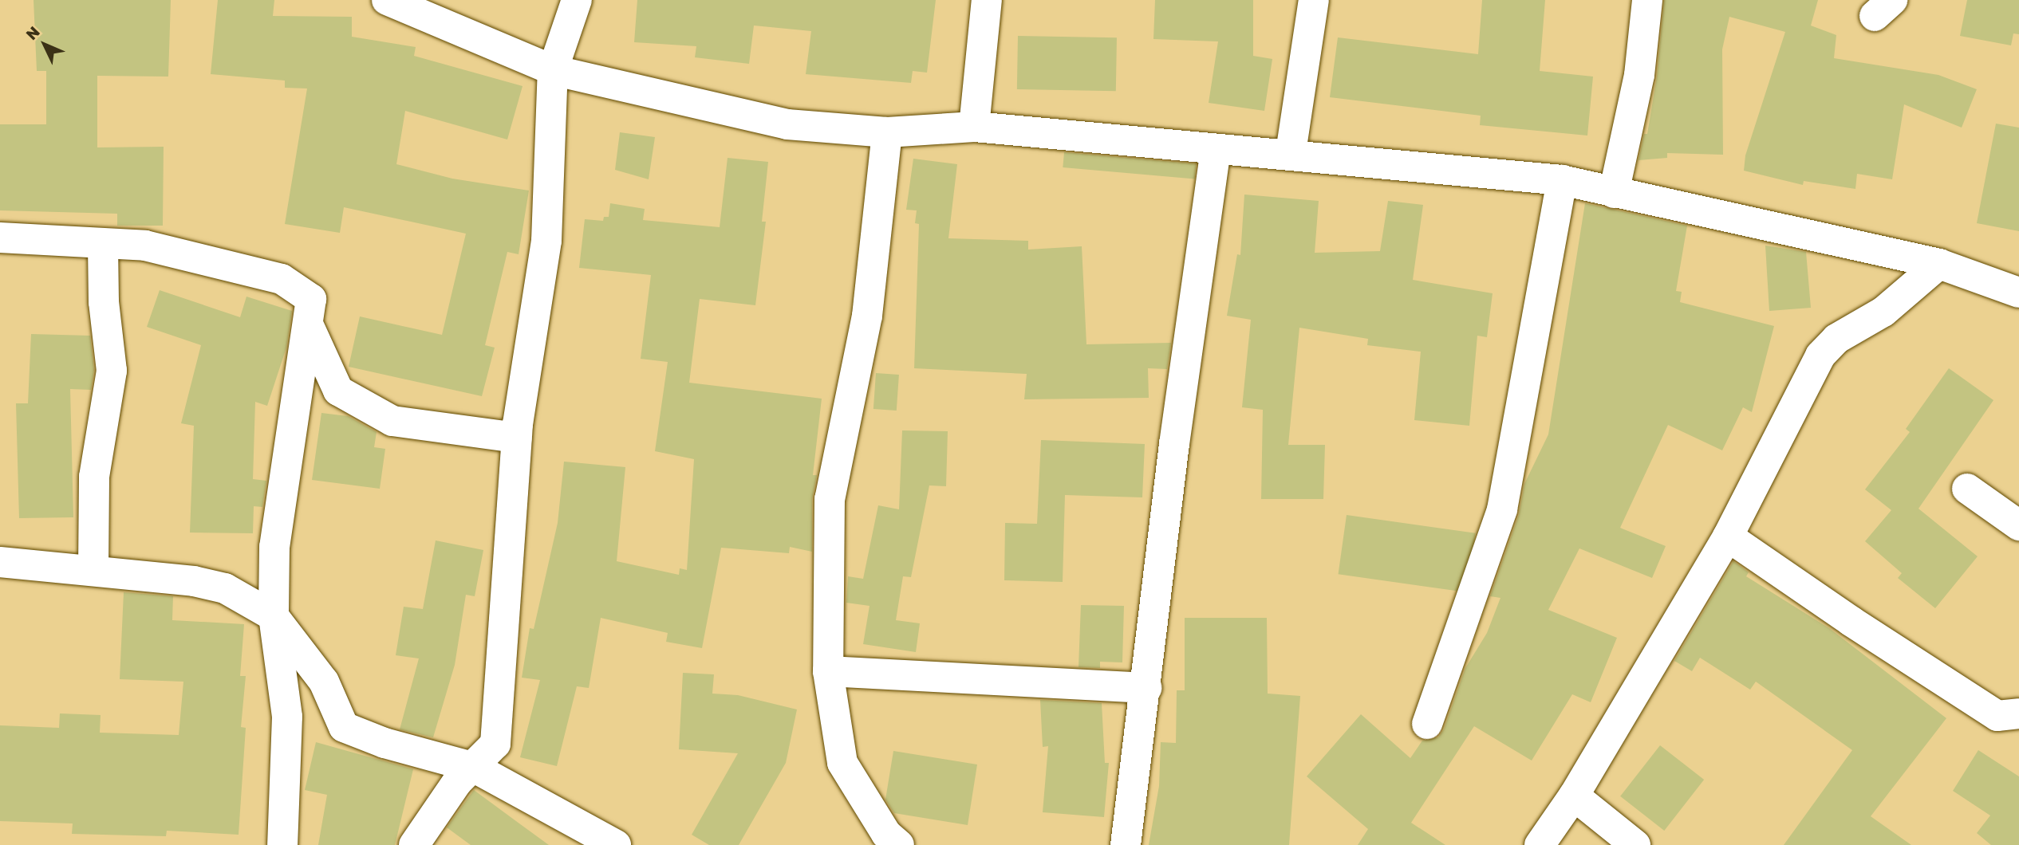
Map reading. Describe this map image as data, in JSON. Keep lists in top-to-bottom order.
{
  "north": "top left"
}
